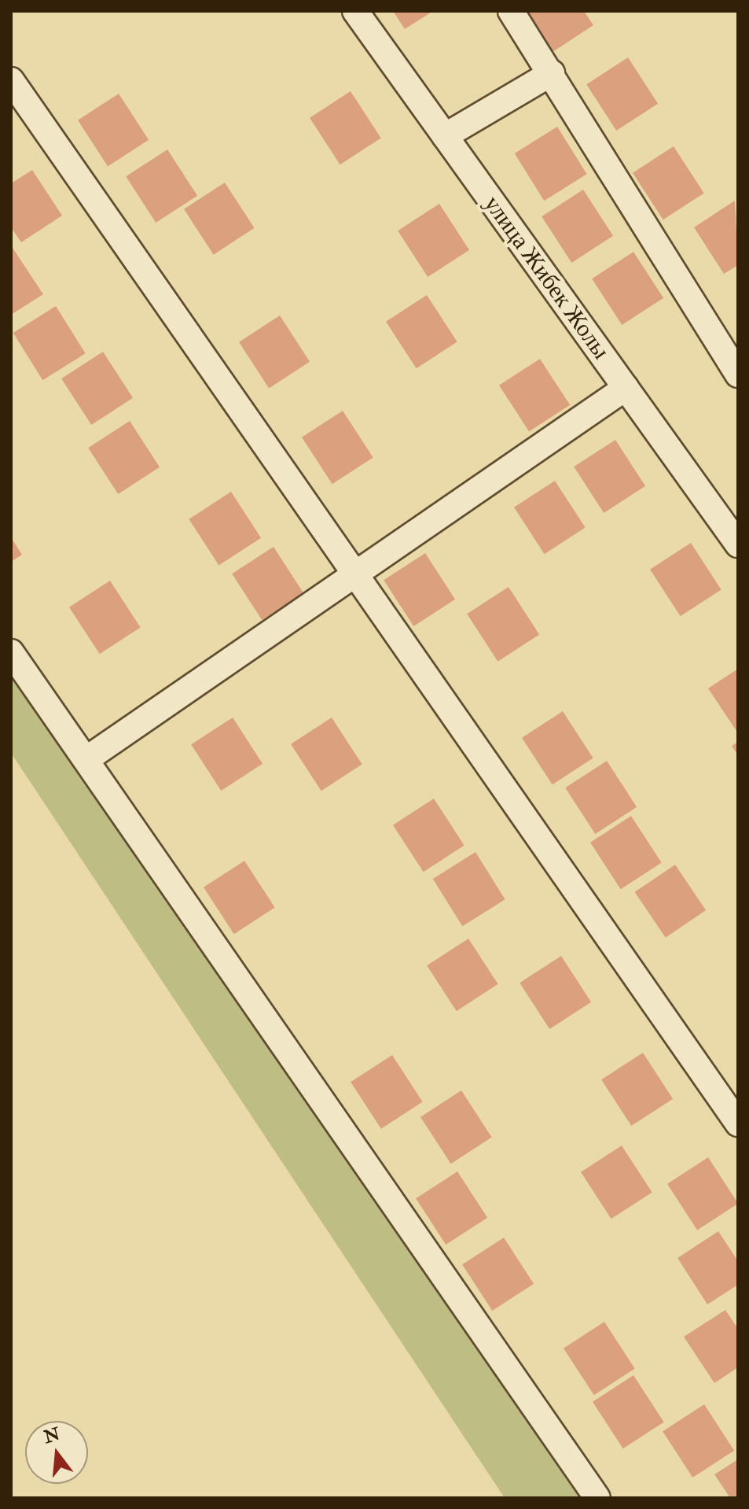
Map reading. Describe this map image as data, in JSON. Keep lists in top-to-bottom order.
{
  "streets": {
    "street": ["улица Жибек Жолы"]
  },
  "north": "top"
}
